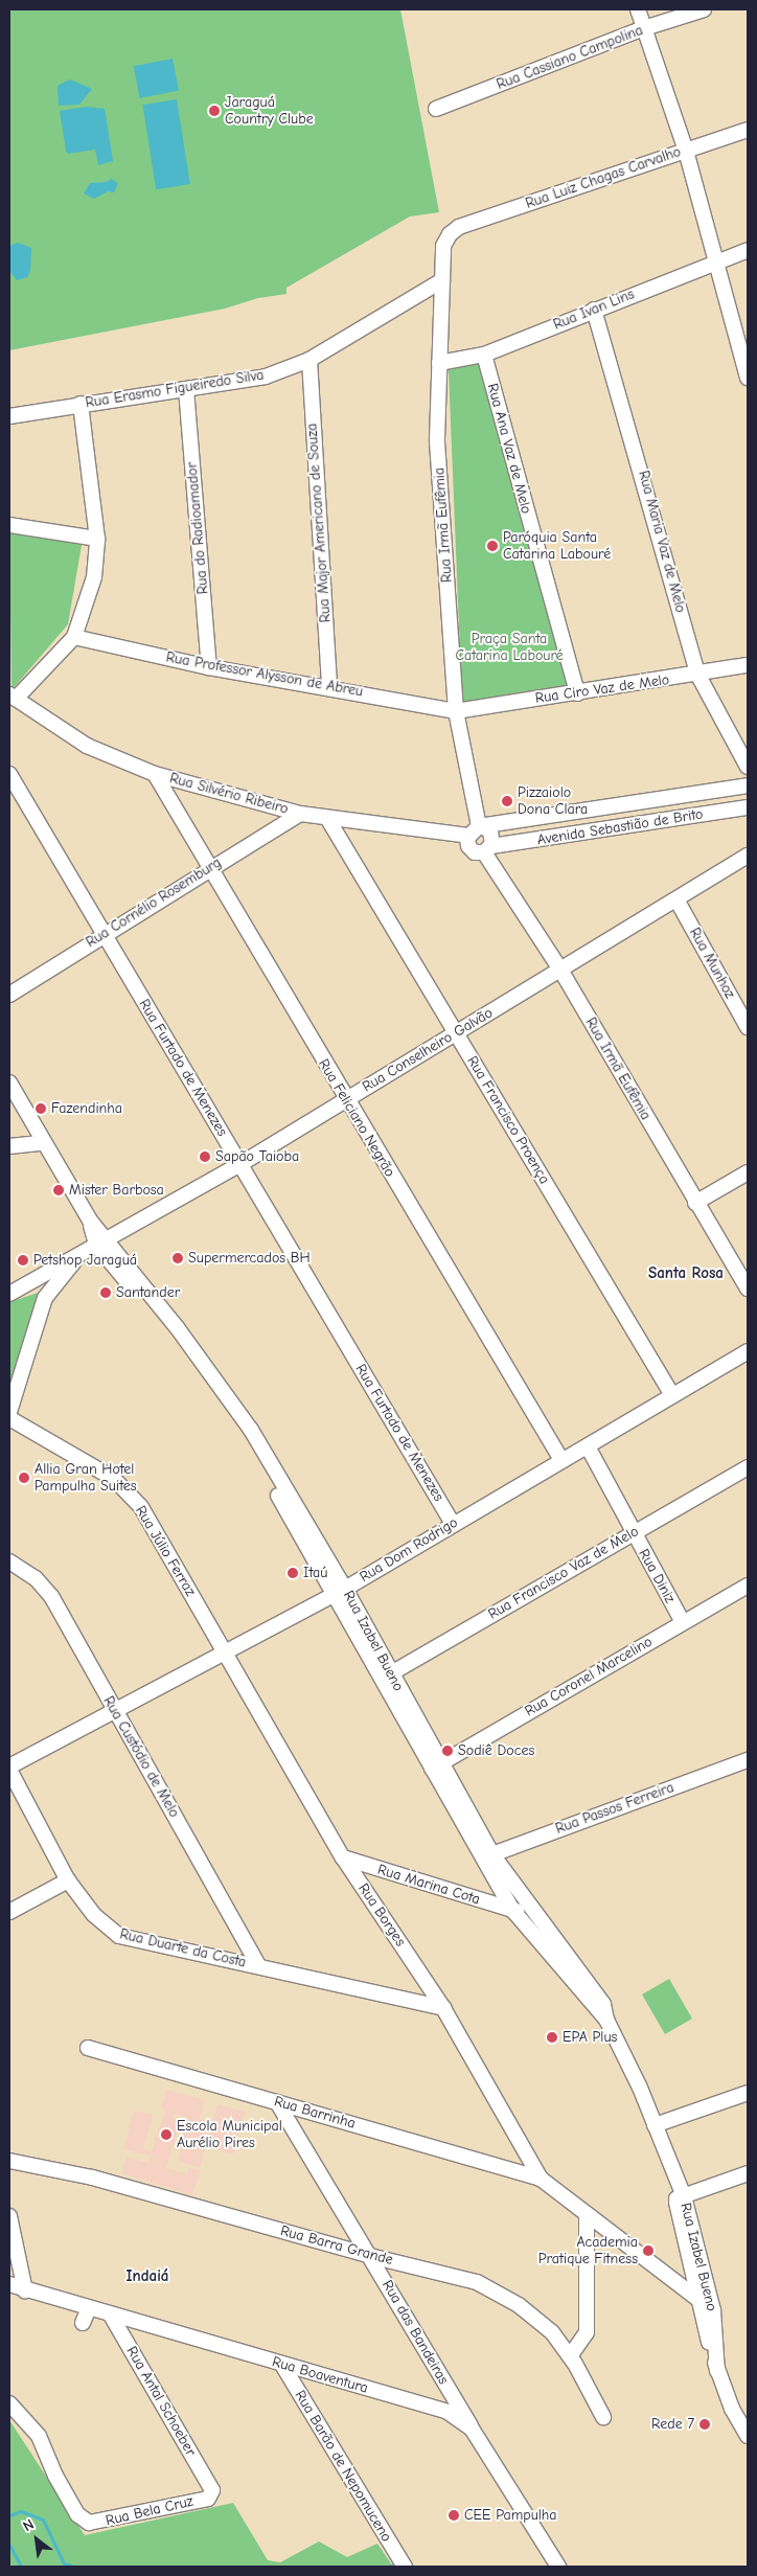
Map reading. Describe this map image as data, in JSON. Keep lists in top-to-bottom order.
{
  "streets": {
    "street": [
      "Rua Cassiano Campolina",
      "Rua Luiz Chagas Carvalho",
      "Rua Ivan Lins",
      "Rua Erasmo Figueiredo Silva",
      "Rua Ana Vaz de Melo",
      "Rua Major Americano de Souza",
      "Rua Irmã Eufêmia",
      "Rua do Radioamador",
      "Rua Maria Vaz de Melo",
      "Rua Professor Alysson de Abreu",
      "Rua Ciro Vaz de Melo",
      "Rua Silvério Ribeiro",
      "Avenida Sebastião de Brito",
      "Rua Cornélio Rosemburg",
      "Rua Munhoz",
      "Rua Conselheiro Galvão",
      "Rua Furtado de Menezes",
      "Rua Feliciano Negrão",
      "Rua Francisco Proença",
      "Rua Dom Rodrigo",
      "Rua Júlio Ferraz",
      "Rua Francisco Vaz de Melo",
      "Rua Diniz",
      "Rua Izabel Bueno",
      "Rua Coronel Marcelino",
      "Rua Custódio de Melo",
      "Rua Passos Ferreira",
      "Rua Marina Cota",
      "Rua Borges",
      "Rua Duarte da Costa",
      "Rua Barrinha",
      "Rua Barra Grande",
      "Rua das Bandeiras",
      "Rua Boaventura",
      "Rua Antal Schoeber",
      "Rua Barão de Nepomuceno",
      "Rua Bela Cruz"
    ]
  },
  "crossings": [
    ["Rua Luiz Chagas Carvalho", "Rua Irmã Eufêmia"],
    ["Rua Ivan Lins", "Rua Ana Vaz de Melo"],
    ["Rua Ivan Lins", "Rua Irmã Eufêmia"],
    ["Rua Ivan Lins", "Rua Maria Vaz de Melo"],
    ["Rua Erasmo Figueiredo Silva", "Rua Major Americano de Souza"],
    ["Rua Erasmo Figueiredo Silva", "Rua Irmã Eufêmia"],
    ["Rua Erasmo Figueiredo Silva", "Rua do Radioamador"],
    ["Rua Ana Vaz de Melo", "Rua Ciro Vaz de Melo"],
    ["Rua Major Americano de Souza", "Rua Professor Alysson de Abreu"],
    ["Rua Irmã Eufêmia", "Rua Professor Alysson de Abreu"],
    ["Rua Irmã Eufêmia", "Rua Ciro Vaz de Melo"],
    ["Rua Irmã Eufêmia", "Rua Silvério Ribeiro"],
    ["Rua Irmã Eufêmia", "Avenida Sebastião de Brito"],
    ["Rua Irmã Eufêmia", "Rua Conselheiro Galvão"],
    ["Rua do Radioamador", "Rua Professor Alysson de Abreu"],
    ["Rua Maria Vaz de Melo", "Rua Ciro Vaz de Melo"],
    ["Rua Professor Alysson de Abreu", "Rua Ciro Vaz de Melo"],
    ["Rua Silvério Ribeiro", "Avenida Sebastião de Brito"],
    ["Rua Silvério Ribeiro", "Rua Cornélio Rosemburg"],
    ["Rua Silvério Ribeiro", "Rua Feliciano Negrão"],
    ["Rua Silvério Ribeiro", "Rua Francisco Proença"],
    ["Rua Cornélio Rosemburg", "Rua Furtado de Menezes"],
    ["Rua Cornélio Rosemburg", "Rua Feliciano Negrão"],
    ["Rua Munhoz", "Rua Conselheiro Galvão"],
    ["Rua Conselheiro Galvão", "Rua Furtado de Menezes"],
    ["Rua Conselheiro Galvão", "Rua Feliciano Negrão"],
    ["Rua Conselheiro Galvão", "Rua Francisco Proença"],
    ["Rua Conselheiro Galvão", "Rua Izabel Bueno"],
    ["Rua Furtado de Menezes", "Rua Dom Rodrigo"],
    ["Rua Feliciano Negrão", "Rua Dom Rodrigo"],
    ["Rua Francisco Proença", "Rua Dom Rodrigo"],
    ["Rua Dom Rodrigo", "Rua Júlio Ferraz"],
    ["Rua Dom Rodrigo", "Rua Diniz"],
    ["Rua Dom Rodrigo", "Rua Izabel Bueno"],
    ["Rua Dom Rodrigo", "Rua Custódio de Melo"],
    ["Rua Dom Rodrigo", "Rua Borges"],
    ["Rua Dom Rodrigo", "Rua Duarte da Costa"],
    ["Rua Júlio Ferraz", "Rua Borges"],
    ["Rua Francisco Vaz de Melo", "Rua Diniz"],
    ["Rua Francisco Vaz de Melo", "Rua Izabel Bueno"],
    ["Rua Diniz", "Rua Coronel Marcelino"],
    ["Rua Izabel Bueno", "Rua Coronel Marcelino"],
    ["Rua Izabel Bueno", "Rua Passos Ferreira"],
    ["Rua Izabel Bueno", "Rua Marina Cota"],
    ["Rua Custódio de Melo", "Rua Duarte da Costa"],
    ["Rua Marina Cota", "Rua Borges"],
    ["Rua Borges", "Rua Duarte da Costa"],
    ["Rua Borges", "Rua Barrinha"],
    ["Rua Barrinha", "Rua das Bandeiras"],
    ["Rua Barra Grande", "Rua das Bandeiras"],
    ["Rua das Bandeiras", "Rua Boaventura"],
    ["Rua Boaventura", "Rua Antal Schoeber"],
    ["Rua Boaventura", "Rua Barão de Nepomuceno"],
    ["Rua Antal Schoeber", "Rua Bela Cruz"]
  ],
  "districts": ["Santa Rosa", "Indaiá"],
  "parks": ["Praça Santa Catarina Labouré"],
  "places": [
    "Jaraguá Country Clube",
    "Paróquia Santa Catarina Labouré",
    "Pizzaiolo Dona Clara",
    "Fazendinha",
    "Sapão Taioba",
    "Mister Barbosa",
    "Supermercados BH",
    "Petshop Jaraguá",
    "Santander",
    "Allia Gran Hotel Pampulha Suites",
    "Itaú",
    "Sodiê Doces",
    "EPA Plus",
    "Escola Municipal Aurélio Pires",
    "Academia Pratique Fitness",
    "Rede 7",
    "CEE Pampulha"
  ],
  "north": "top left"
}
